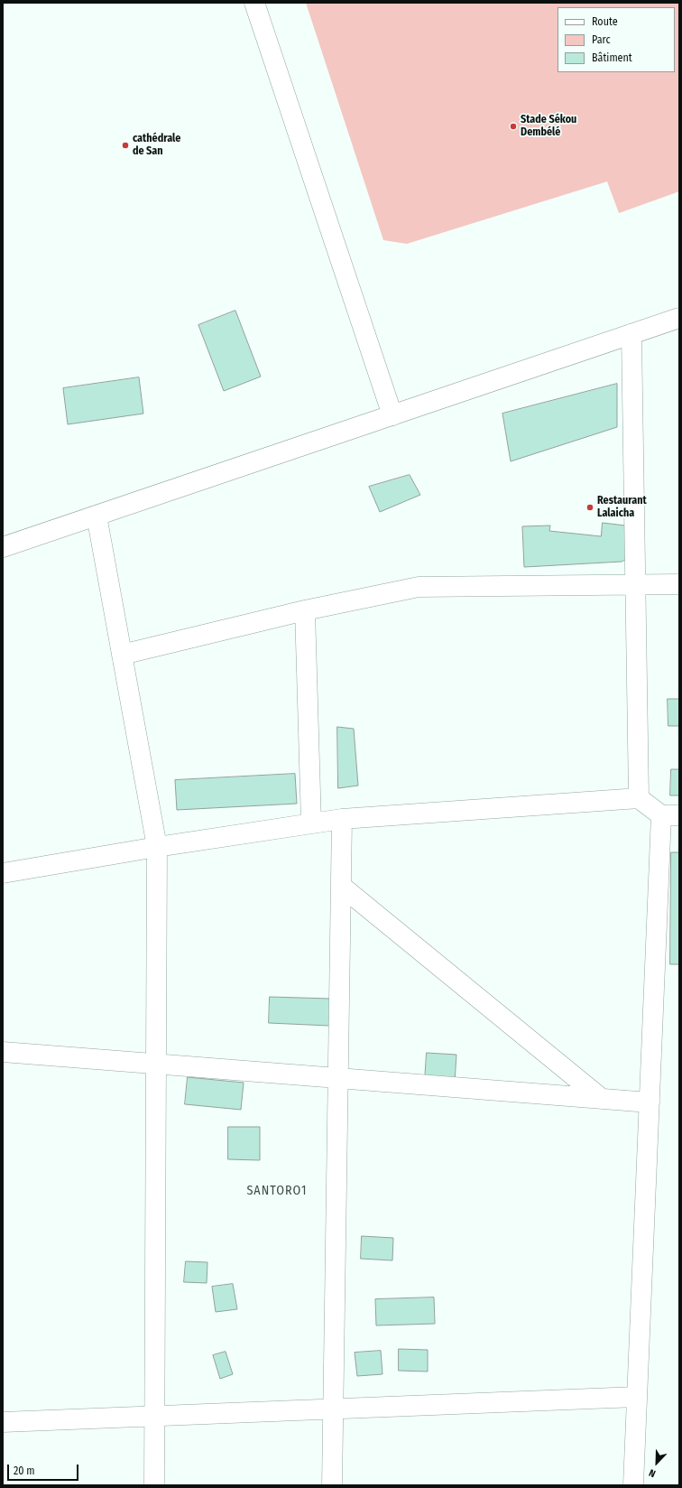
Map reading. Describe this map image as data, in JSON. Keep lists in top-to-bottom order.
{
  "districts": ["SANTORO1"],
  "places": ["Stade Sékou Dembélé", "cathédrale de San", "Restaurant Lalaicha"],
  "legend": ["Route", "Parc", "Bâtiment"],
  "scale_bar": "20 m",
  "north": "bottom left"
}
